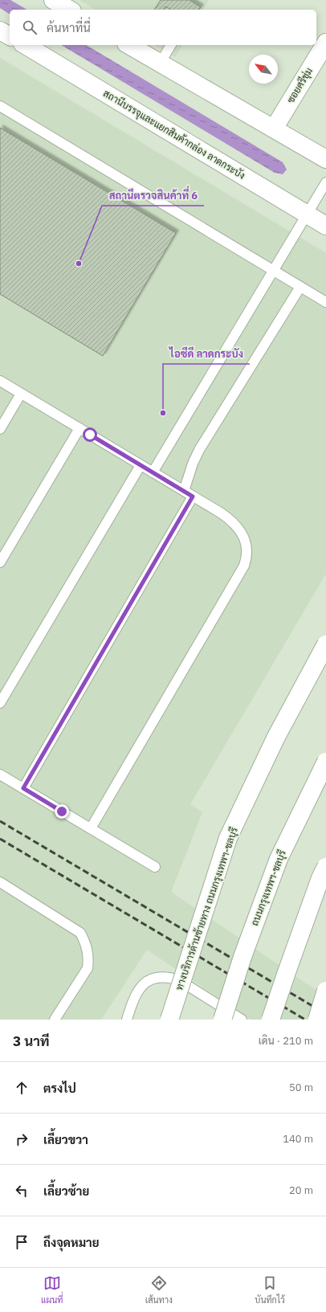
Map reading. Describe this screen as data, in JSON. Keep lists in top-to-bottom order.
{
  "streets": {
    "main road": [
      "ซอยศรีชุ่ม",
      "สถานีบรรจุและแยกสินค้ากล่อง ลาดกระบัง",
      "ถนนกรุงเทพฯ-ชลบุรี",
      "ทางบริการด้านซ้ายทาง ถนนกรุงเทพฯ-ชลบุรี"
    ]
  },
  "places": ["สถานีตรวจสินค้าที่ 6", "ไอซีดี ลาดกระบัง"],
  "north": "top left",
  "page": {
    "search": "ค้นหาที่นี่",
    "heading": ["3 นาที", "เดิน · 210 m"],
    "list": [
      ["ตรงไป", "50 m"],
      ["เลี้ยวขวา", "140 m"],
      ["เลี้ยวซ้าย", "20 m"],
      "ถึงจุดหมาย"
    ],
    "nav": ["แผนที่", "เส้นทาง", "บันทึกไว้"]
  }
}
